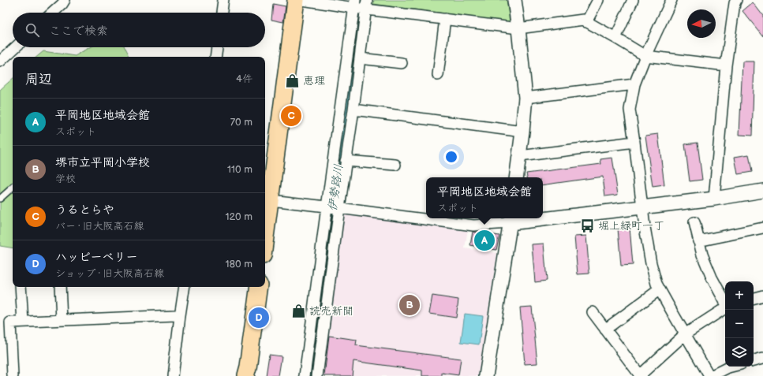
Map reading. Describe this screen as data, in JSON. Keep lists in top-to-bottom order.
{
  "water": ["伊勢路川"],
  "places": {
    "shop": ["恵理", "読売新聞"],
    "bus stop": ["堀上緑町一丁"]
  },
  "north": "left",
  "page": {
    "search": "ここで検索",
    "heading": ["周辺", "4件"],
    "list": [
      {
        "mark": "A",
        "name": "平岡地区地域会館",
        "note": "スポット",
        "value": "70 m"
      },
      {
        "mark": "B",
        "name": "堺市立平岡小学校",
        "note": "学校",
        "value": "110 m"
      },
      {
        "mark": "C",
        "name": "うるとらや",
        "note": "バー · 旧大阪高石線",
        "value": "120 m"
      },
      {
        "mark": "D",
        "name": "ハッピーベリー",
        "note": "ショップ · 旧大阪高石線",
        "value": "180 m"
      }
    ],
    "pins": [
      "C",
      "A",
      "B",
      "D"
    ],
    "popup": ["平岡地区地域会館", "スポット"],
    "map_buttons": ["+", "−"]
  }
}
